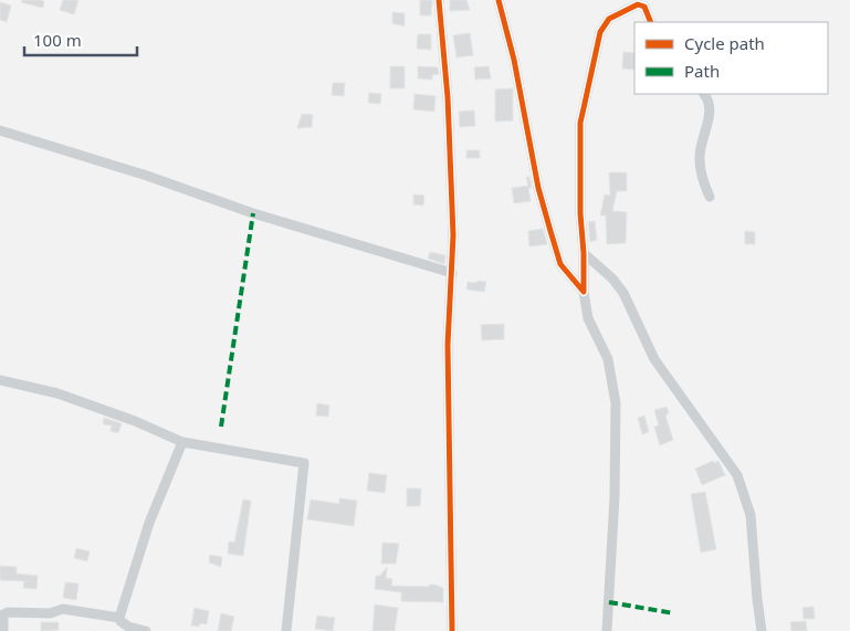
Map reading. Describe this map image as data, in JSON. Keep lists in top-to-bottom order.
{
  "legend": ["Cycle path", "Path"],
  "scale_bar": "100 m"
}
